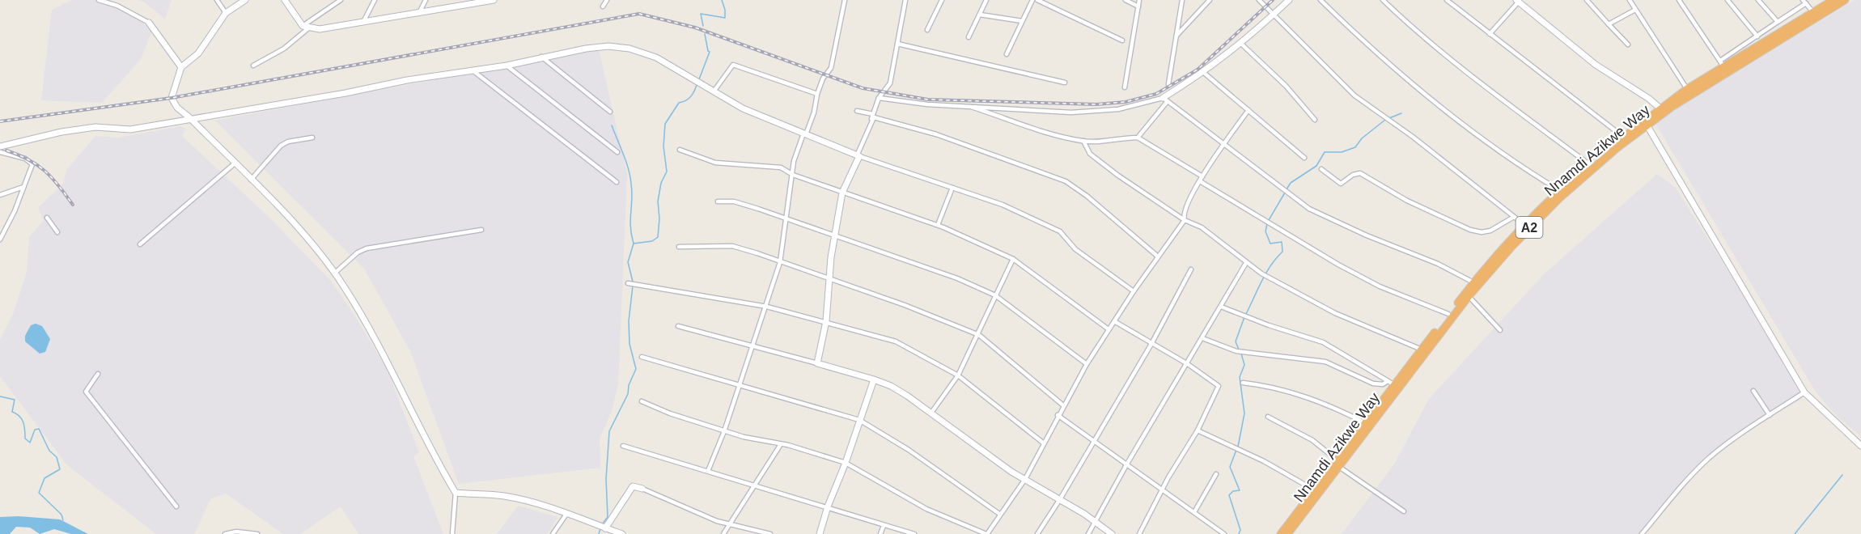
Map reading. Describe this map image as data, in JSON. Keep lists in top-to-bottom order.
{
  "streets": {
    "highway": ["Nnamdi Azikwe Way", "A2"]
  }
}
